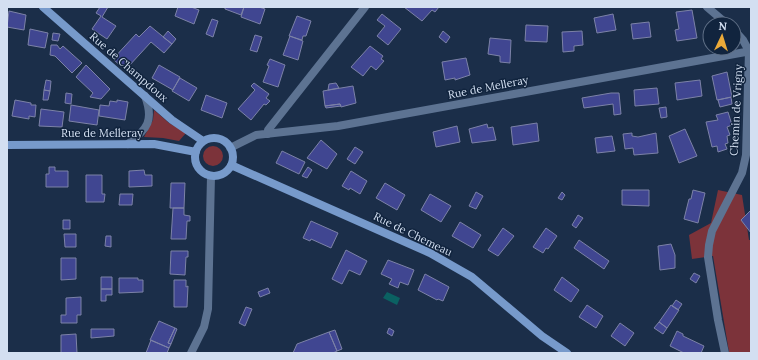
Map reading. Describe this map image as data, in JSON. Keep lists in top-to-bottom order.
{
  "streets": {
    "street": [
      "Rue de Champdoux",
      "Rue de Melleray",
      "Chemin de Vrigny",
      "Rue de Chemeau"
    ]
  },
  "crossings": [
    ["Rue de Champdoux", "Rue de Melleray"],
    ["Rue de Champdoux", "Rue de Chemeau"],
    ["Rue de Melleray", "Chemin de Vrigny"],
    ["Rue de Melleray", "Rue de Chemeau"]
  ],
  "north": "top"
}
